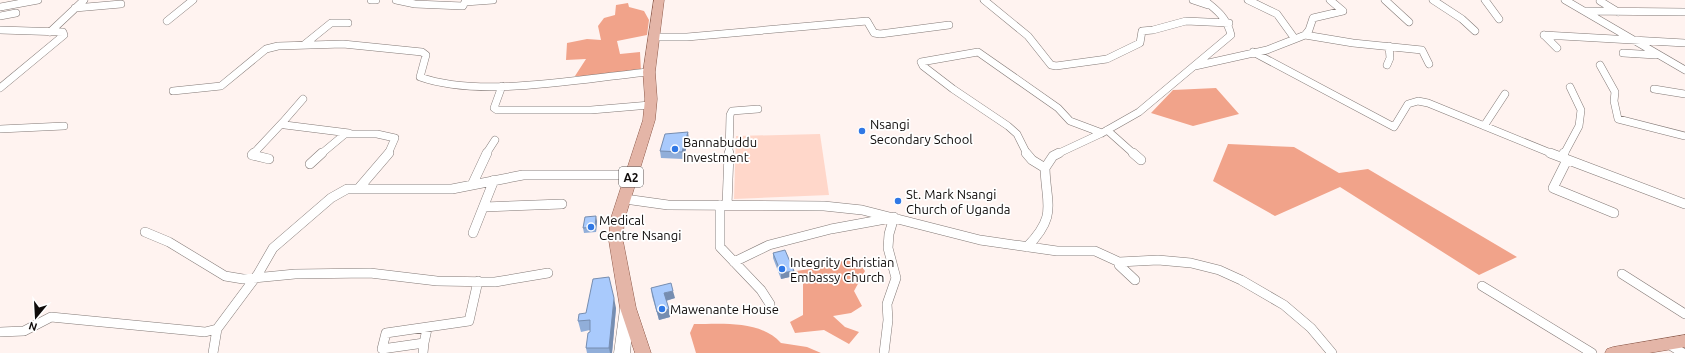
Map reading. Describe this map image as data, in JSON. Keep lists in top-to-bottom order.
{
  "streets": {
    "main road": ["A2"]
  },
  "places": [
    "Nsangi Secondary School",
    "Bannabuddu Investment",
    "St. Mark Nsangi Church of Uganda",
    "Medical Centre Nsangi",
    "Integrity Christian Embassy Church",
    "Mawenante House"
  ],
  "north": "bottom"
}
